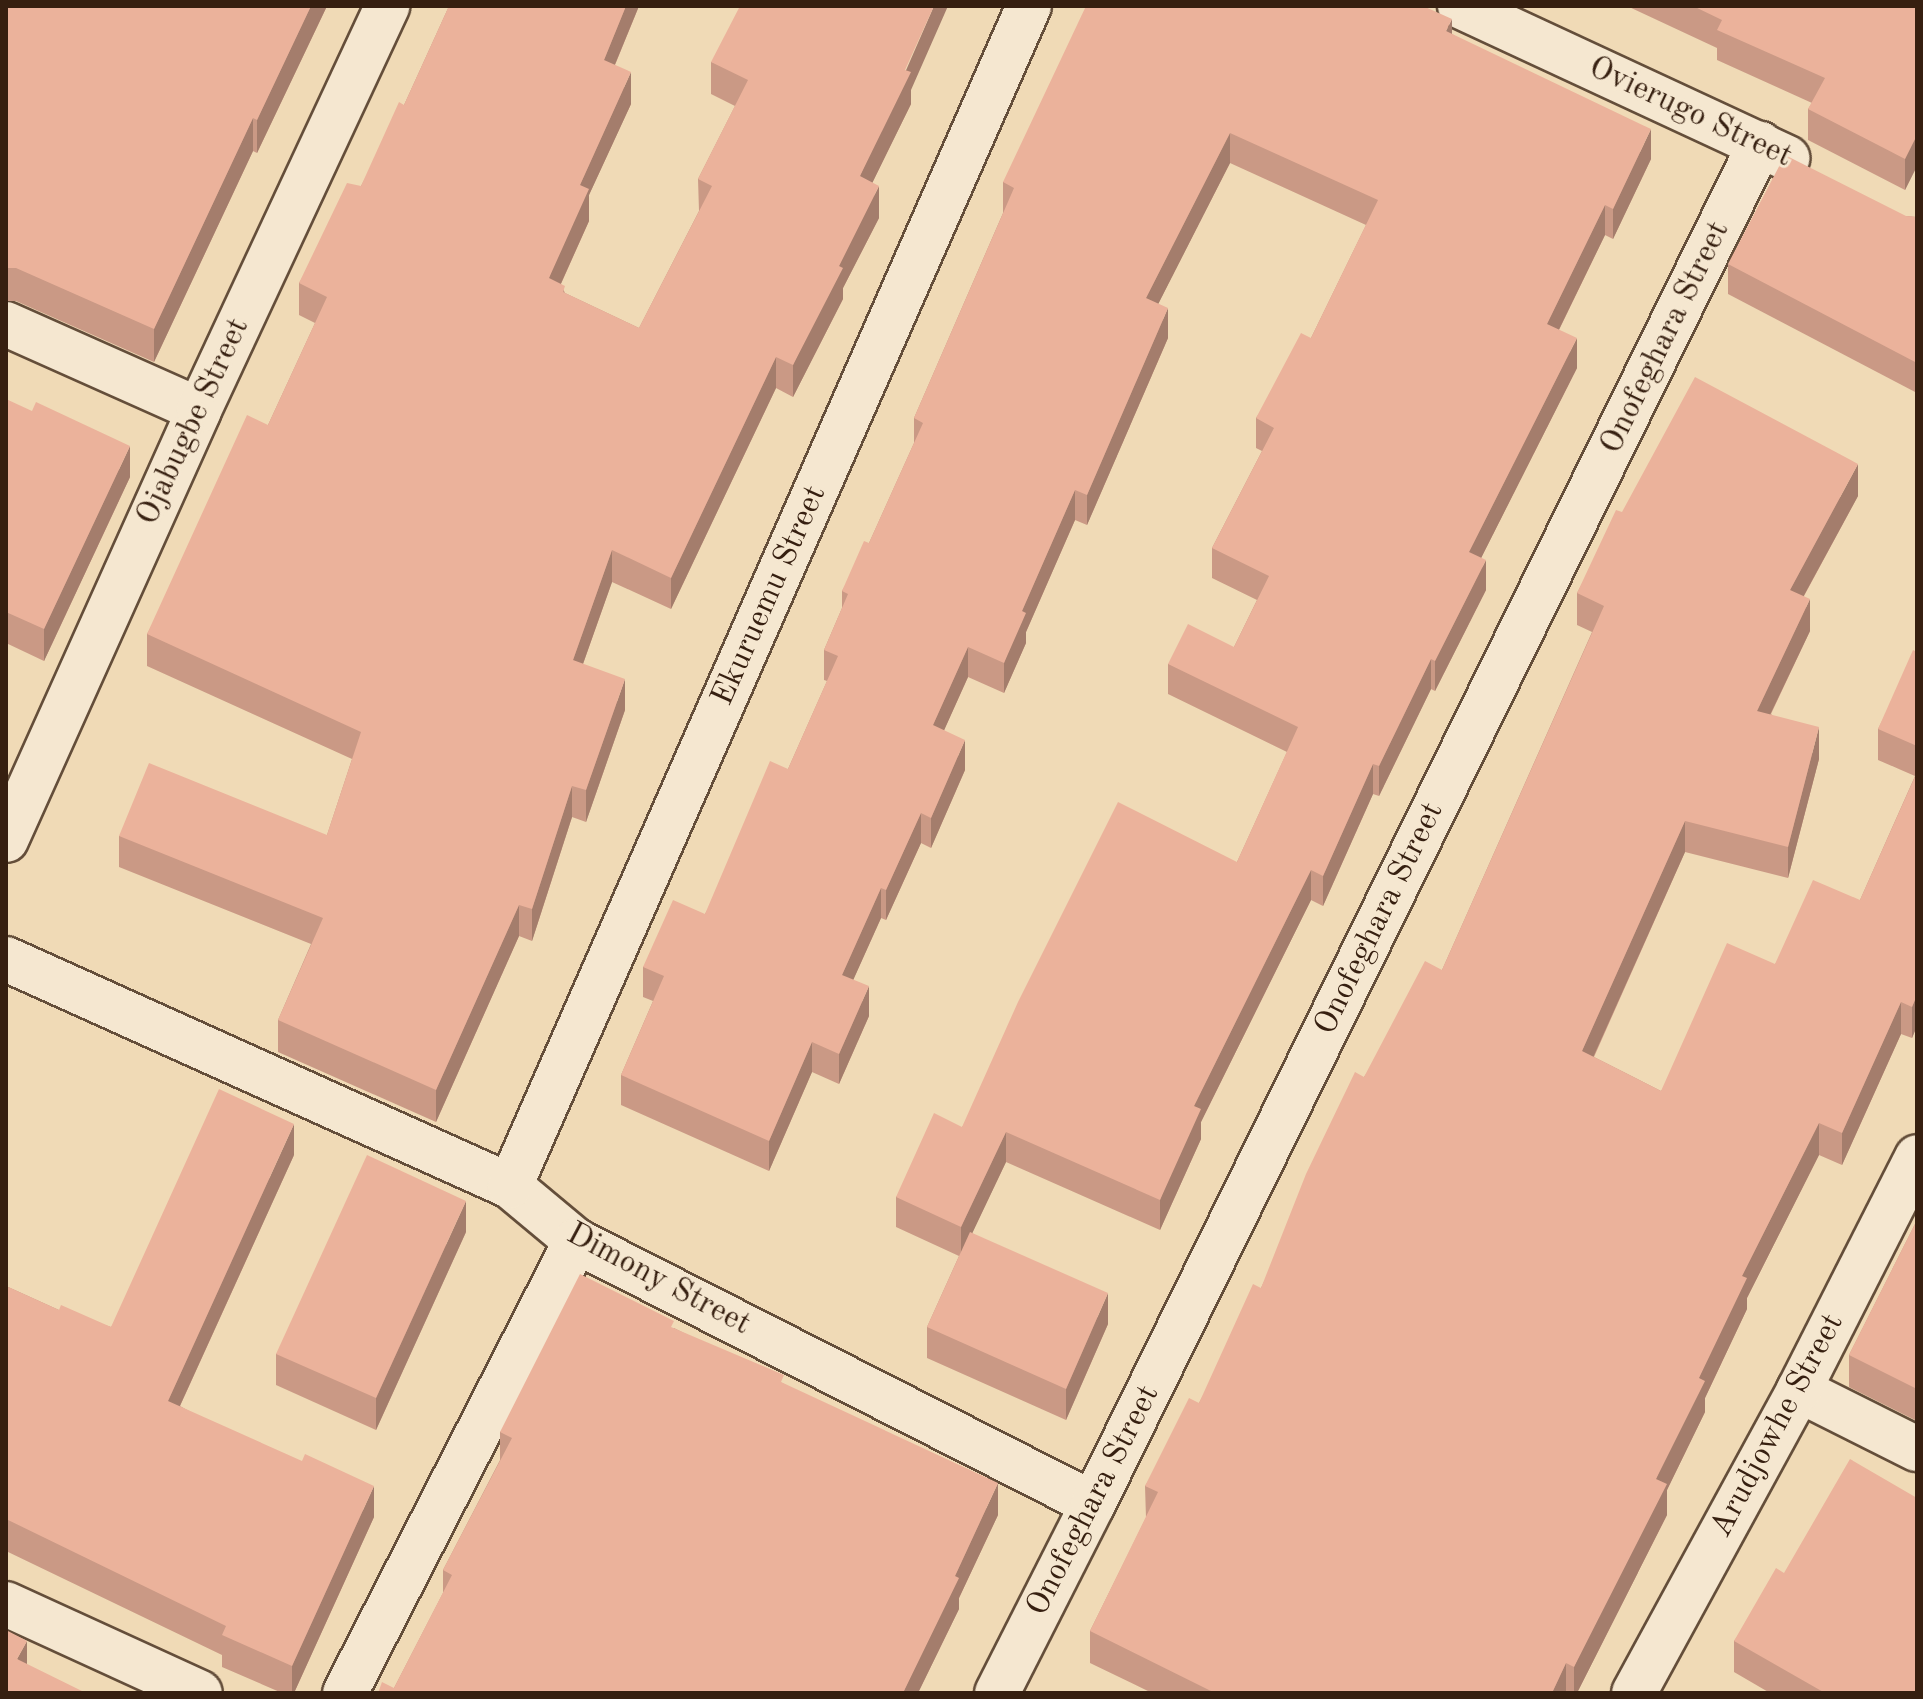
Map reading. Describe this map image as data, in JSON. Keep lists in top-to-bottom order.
{
  "streets": {
    "street": [
      "Ovierugo Street",
      "Onofeghara Street",
      "Ojabugbe Street",
      "Ekuruemu Street",
      "Dimony Street",
      "Arudjowhe Street"
    ]
  },
  "crossings": [
    ["Ovierugo Street", "Onofeghara Street"],
    ["Onofeghara Street", "Dimony Street"],
    ["Ekuruemu Street", "Dimony Street"]
  ]
}
